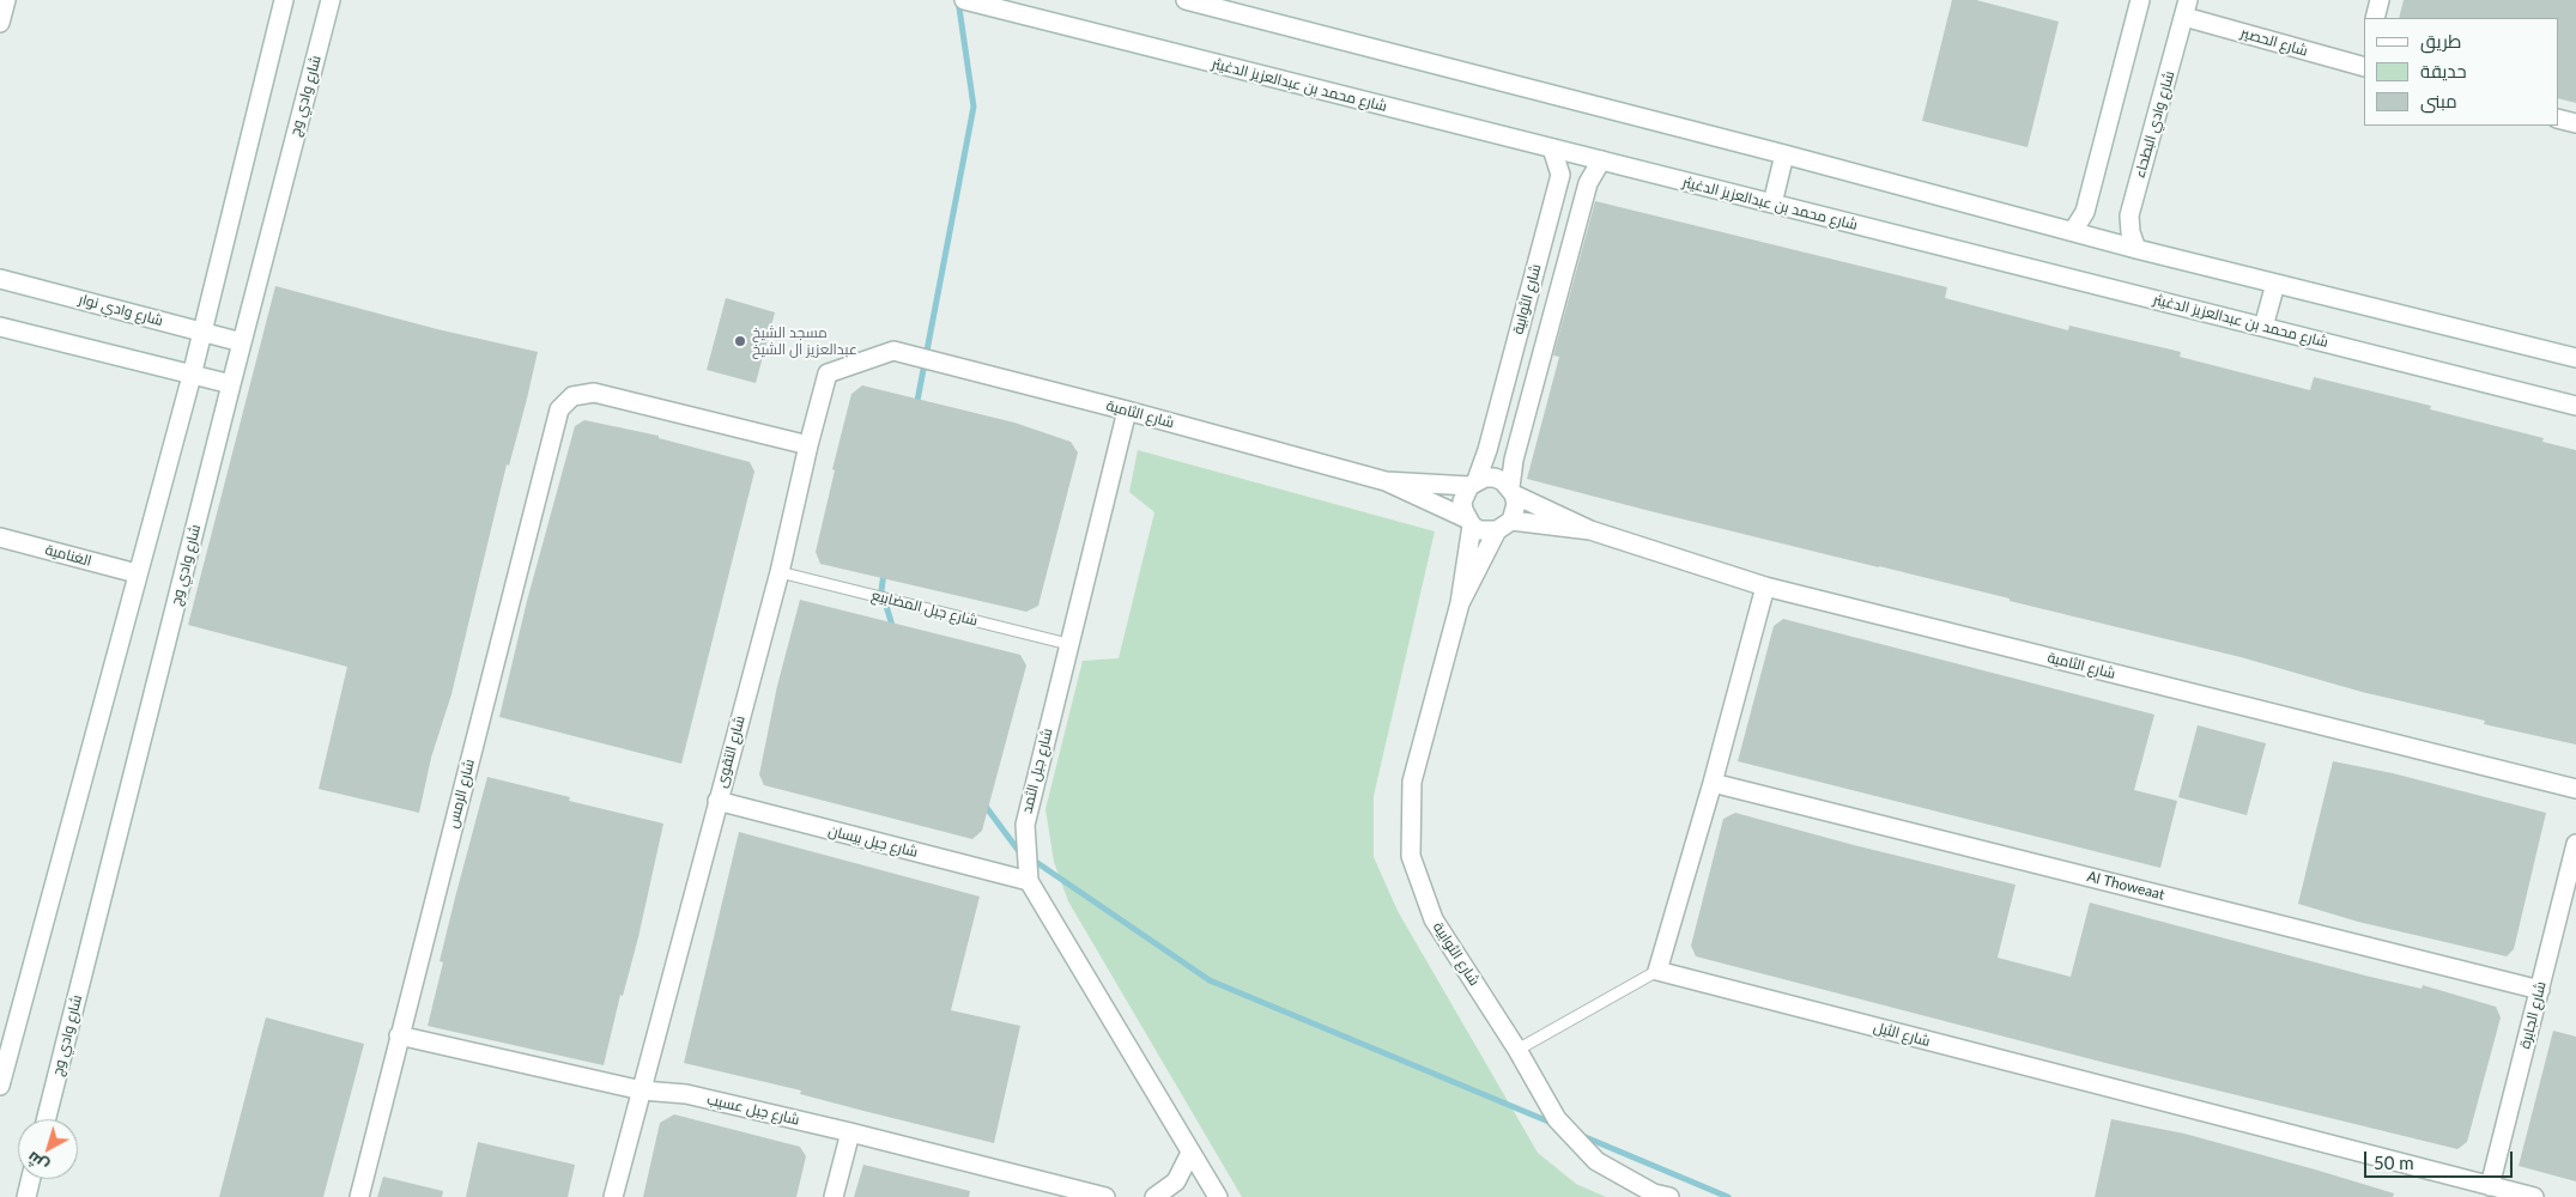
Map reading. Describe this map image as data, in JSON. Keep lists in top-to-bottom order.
{
  "streets": {
    "street": [
      "شارع الحصير",
      "شارع محمد بن عبدالعزيز الدغيثر",
      "شارع وادي وج",
      "شارع وادي البطحاء",
      "شارع الثوابية",
      "شارع وادي نوار",
      "شارع الثامية",
      "الغنامية",
      "شارع التقوى",
      "شارع جبل الثمد",
      "شارع الرمس",
      "شارع جبل بيسان",
      "Al Thoweaat",
      "شارع الجابرة",
      "شارع الثيل",
      "شارع جبل عسيب"
    ],
    "lane": ["شارع جبل المضابيع"]
  },
  "crossings": [
    ["شارع الحصير", "شارع وادي البطحاء"],
    ["شارع محمد بن عبدالعزيز الدغيثر", "شارع الثوابية"],
    ["شارع وادي وج", "شارع وادي نوار"],
    ["شارع الثامية", "شارع التقوى"],
    ["شارع الثامية", "شارع جبل الثمد"],
    ["شارع جبل المضابيع", "شارع التقوى"],
    ["شارع جبل المضابيع", "شارع جبل الثمد"],
    ["شارع التقوى", "شارع الرمس"],
    ["شارع التقوى", "شارع جبل بيسان"],
    ["شارع التقوى", "شارع جبل عسيب"],
    ["شارع جبل الثمد", "شارع جبل بيسان"],
    ["شارع الرمس", "شارع جبل عسيب"],
    ["Al Thoweaat", "شارع الجابرة"],
    ["شارع الجابرة", "شارع الثيل"]
  ],
  "places": ["مسجد الشيخ عبدالعزيز ال الشيخ"],
  "legend": ["طريق", "حديقة", "مبنى"],
  "scale_bar": "50 m",
  "north": "bottom left"
}
